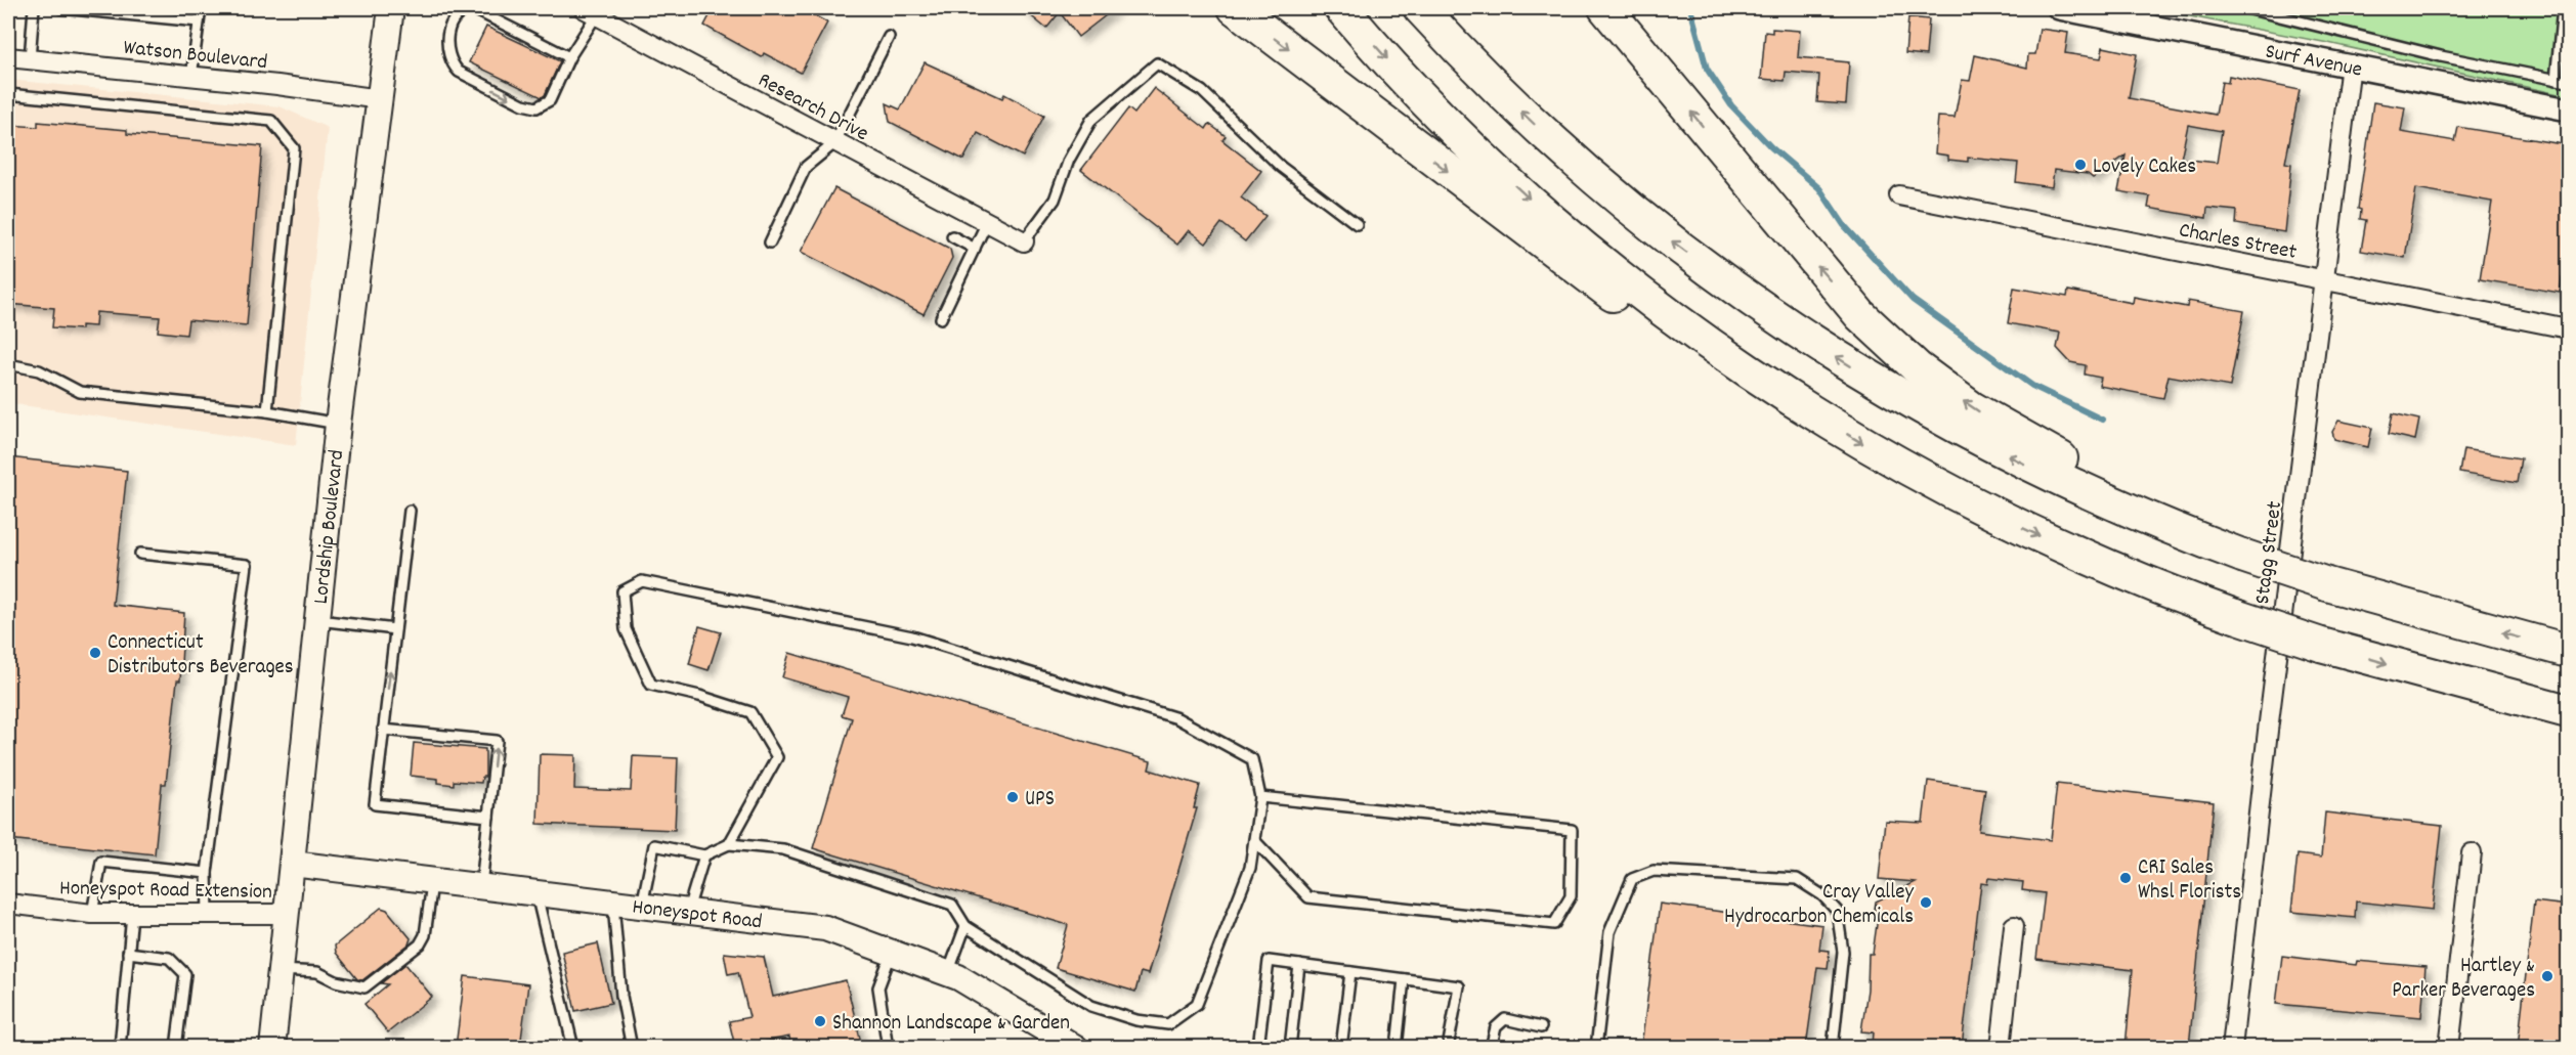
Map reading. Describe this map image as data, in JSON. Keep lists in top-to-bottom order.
{
  "streets": {
    "main road": ["Lordship Boulevard", "Honeyspot Road"],
    "street": [
      "Watson Boulevard",
      "Surf Avenue",
      "Research Drive",
      "Charles Street",
      "Stagg Street",
      "Honeyspot Road Extension"
    ]
  },
  "crossings": [
    ["Watson Boulevard", "Lordship Boulevard"],
    ["Surf Avenue", "Stagg Street"],
    ["Charles Street", "Stagg Street"],
    ["Lordship Boulevard", "Honeyspot Road Extension"],
    ["Lordship Boulevard", "Honeyspot Road"]
  ],
  "places": [
    "Lovely Cakes",
    "Connecticut Distributors Beverages",
    "UPS",
    "CRI Sales Whsl Florists",
    "Cray Valley Hydrocarbon Chemicals",
    "Hartley & Parker Beverages",
    "Shannon Landscape & Garden"
  ]
}
